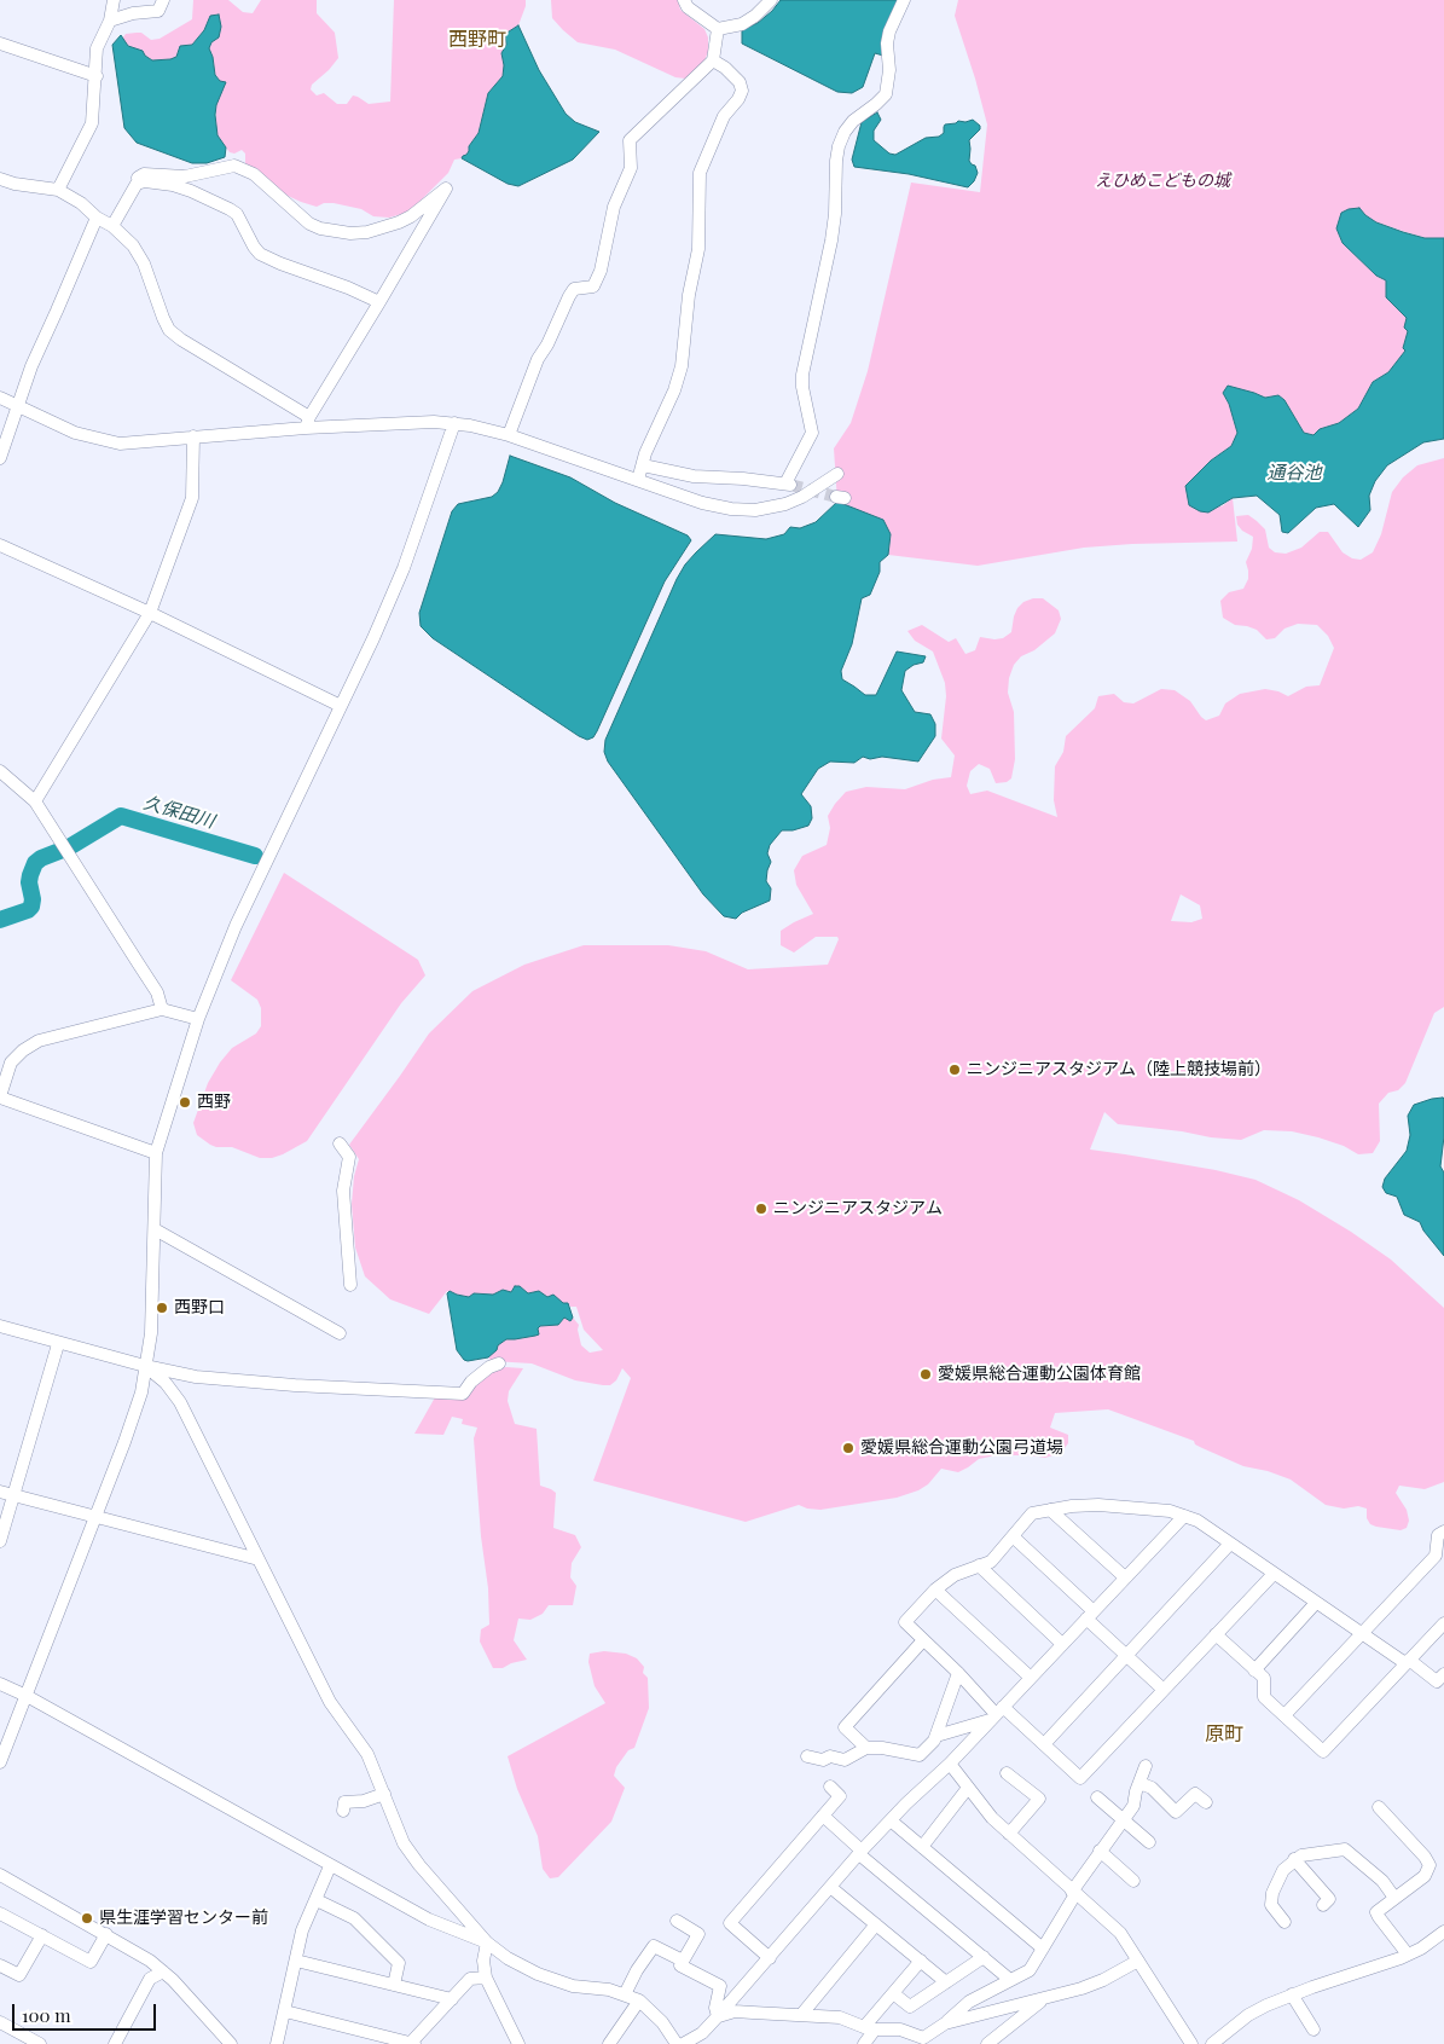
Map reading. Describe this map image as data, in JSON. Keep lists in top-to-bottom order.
{
  "districts": ["西野町", "原町"],
  "water": ["通谷池", "久保田川"],
  "parks": ["えひめこどもの城"],
  "places": [
    "ニンジニアスタジアム（陸上競技場前）",
    "西野",
    "ニンジニアスタジアム",
    "西野口",
    "愛媛県総合運動公園体育館",
    "愛媛県総合運動公園弓道場",
    "県生涯学習センター前"
  ],
  "scale_bar": "100 m"
}
